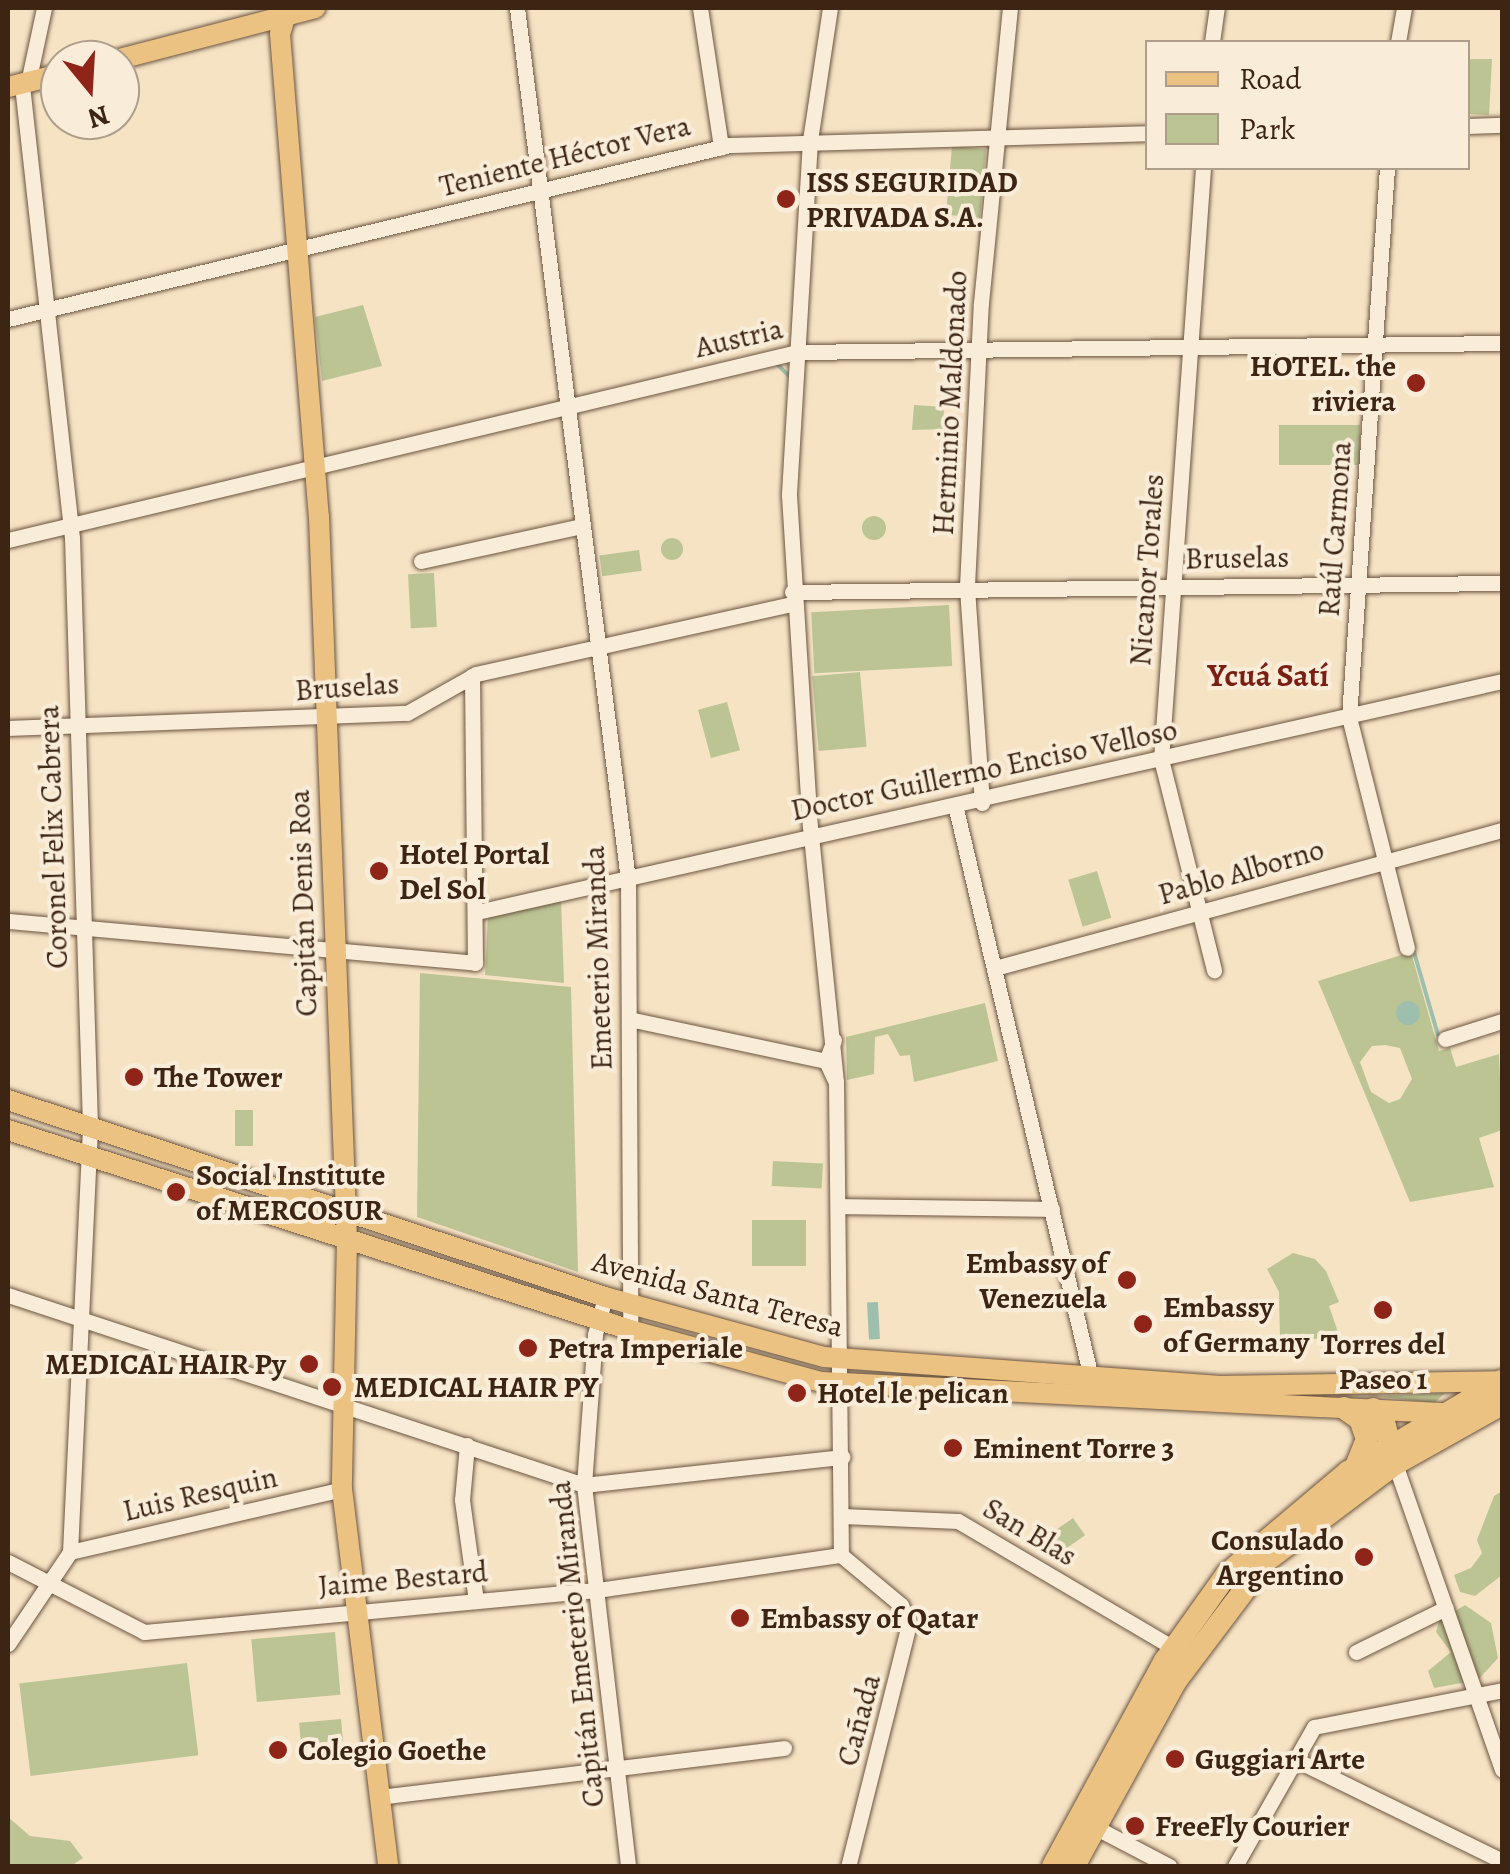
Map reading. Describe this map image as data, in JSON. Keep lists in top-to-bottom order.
{
  "streets": {
    "main road": ["Capitán Denis Roa", "Avenida Santa Teresa"],
    "street": [
      "Teniente Héctor Vera",
      "Austria",
      "Herminio Maldonado",
      "Raúl Carmona",
      "Bruselas",
      "Nicanor Torales",
      "Doctor Guillermo Enciso Velloso",
      "Coronel Felix Cabrera",
      "Pablo Alborno",
      "Emeterio Miranda",
      "Luis Resquin",
      "San Blas",
      "Jaime Bestard",
      "Capitán Emeterio Miranda",
      "Cañada"
    ]
  },
  "crossings": [
    ["Teniente Héctor Vera", "Herminio Maldonado"],
    ["Teniente Héctor Vera", "Coronel Felix Cabrera"],
    ["Teniente Héctor Vera", "Capitán Denis Roa"],
    ["Teniente Héctor Vera", "Emeterio Miranda"],
    ["Austria", "Herminio Maldonado"],
    ["Austria", "Raúl Carmona"],
    ["Austria", "Nicanor Torales"],
    ["Austria", "Coronel Felix Cabrera"],
    ["Austria", "Capitán Denis Roa"],
    ["Austria", "Emeterio Miranda"],
    ["Herminio Maldonado", "Bruselas"],
    ["Herminio Maldonado", "Doctor Guillermo Enciso Velloso"],
    ["Raúl Carmona", "Bruselas"],
    ["Raúl Carmona", "Doctor Guillermo Enciso Velloso"],
    ["Raúl Carmona", "Pablo Alborno"],
    ["Bruselas", "Nicanor Torales"],
    ["Bruselas", "Coronel Felix Cabrera"],
    ["Bruselas", "Capitán Denis Roa"],
    ["Bruselas", "Emeterio Miranda"],
    ["Nicanor Torales", "Doctor Guillermo Enciso Velloso"],
    ["Nicanor Torales", "Pablo Alborno"],
    ["Doctor Guillermo Enciso Velloso", "Emeterio Miranda"],
    ["Coronel Felix Cabrera", "Avenida Santa Teresa"],
    ["Coronel Felix Cabrera", "Luis Resquin"],
    ["Coronel Felix Cabrera", "Jaime Bestard"],
    ["Capitán Denis Roa", "Avenida Santa Teresa"],
    ["Capitán Denis Roa", "Luis Resquin"],
    ["Capitán Denis Roa", "Jaime Bestard"],
    ["Emeterio Miranda", "Avenida Santa Teresa"],
    ["Avenida Santa Teresa", "Capitán Emeterio Miranda"],
    ["Jaime Bestard", "Capitán Emeterio Miranda"],
    ["Jaime Bestard", "Cañada"]
  ],
  "districts": ["Ycuá Satí"],
  "places": [
    "ISS SEGURIDAD PRIVADA S.A.",
    "HOTEL. the riviera",
    "Hotel Portal Del Sol",
    "The Tower",
    "Social Institute of MERCOSUR",
    "Embassy of Venezuela",
    "Torres del Paseo 1",
    "Embassy of Germany",
    "Petra Imperiale",
    "MEDICAL HAIR Py",
    "MEDICAL HAIR PY",
    "Hotel le pelican",
    "Eminent Torre 3",
    "Consulado Argentino",
    "Embassy of Qatar",
    "Colegio Goethe",
    "Guggiari Arte",
    "FreeFly Courier"
  ],
  "legend": ["Road", "Park"],
  "north": "bottom"
}
